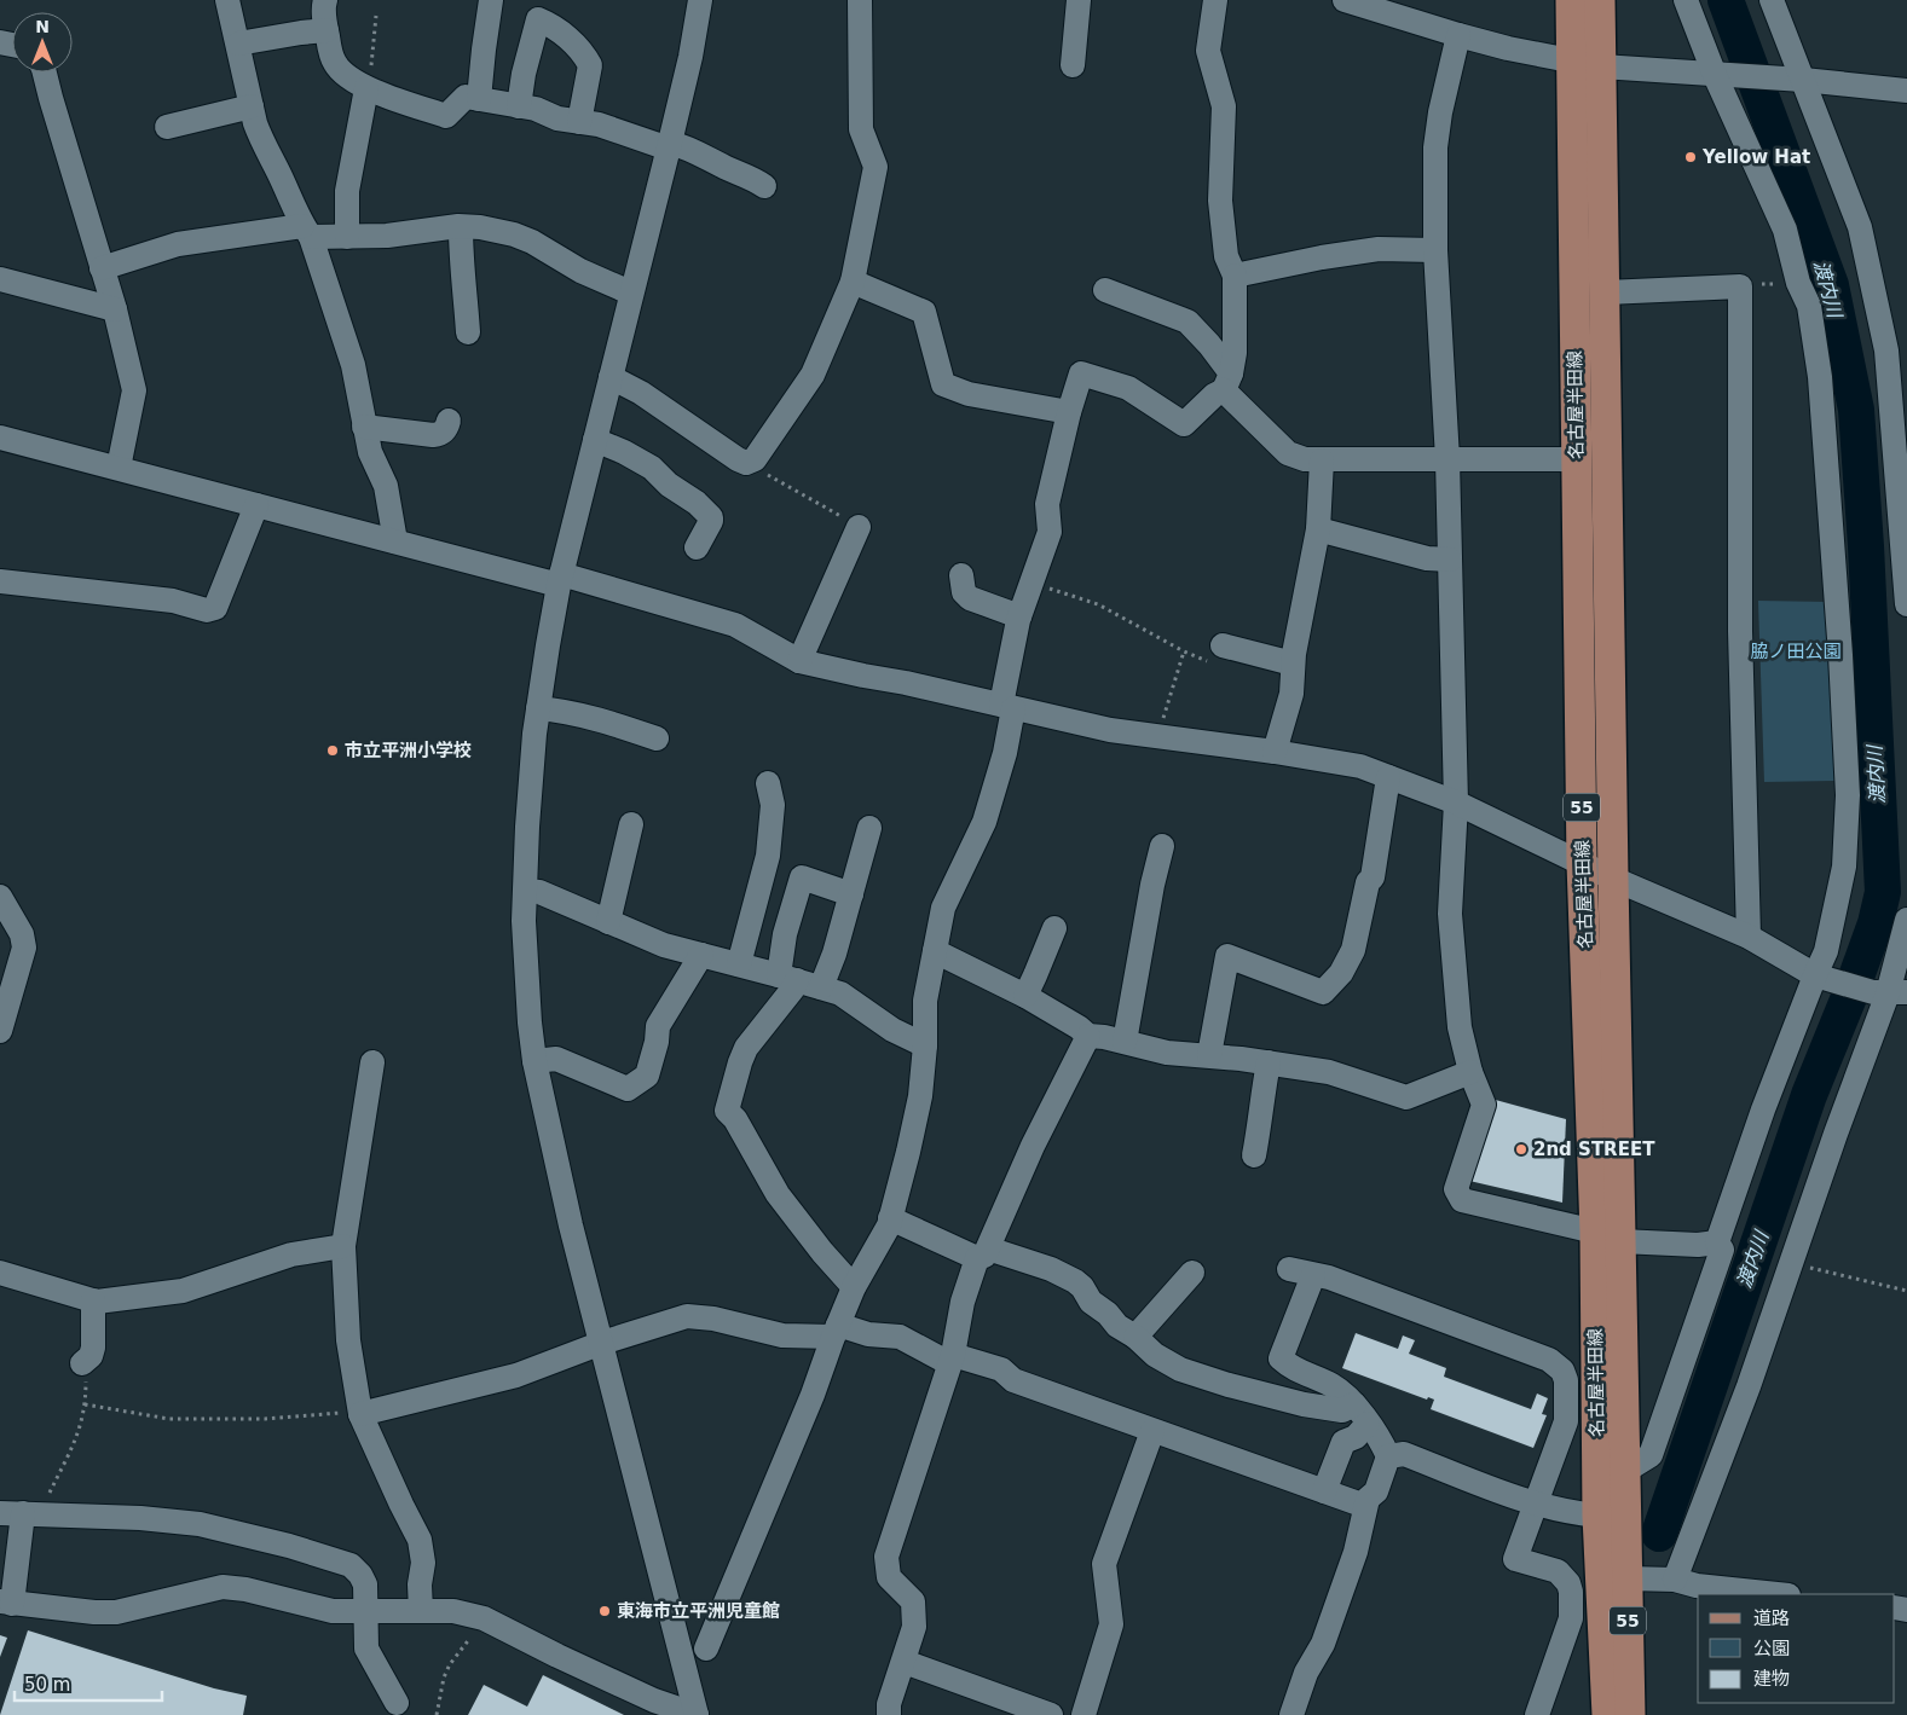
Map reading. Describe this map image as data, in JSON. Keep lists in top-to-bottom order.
{
  "streets": {
    "main road": ["名古屋半田線", "55"]
  },
  "water": ["渡内川"],
  "parks": ["脇ノ田公園"],
  "places": [
    "Yellow Hat",
    "市立平洲小学校",
    "2nd STREET",
    "東海市立平洲児童館"
  ],
  "legend": ["道路", "公園", "建物"],
  "scale_bar": "50 m",
  "north": "top"
}
